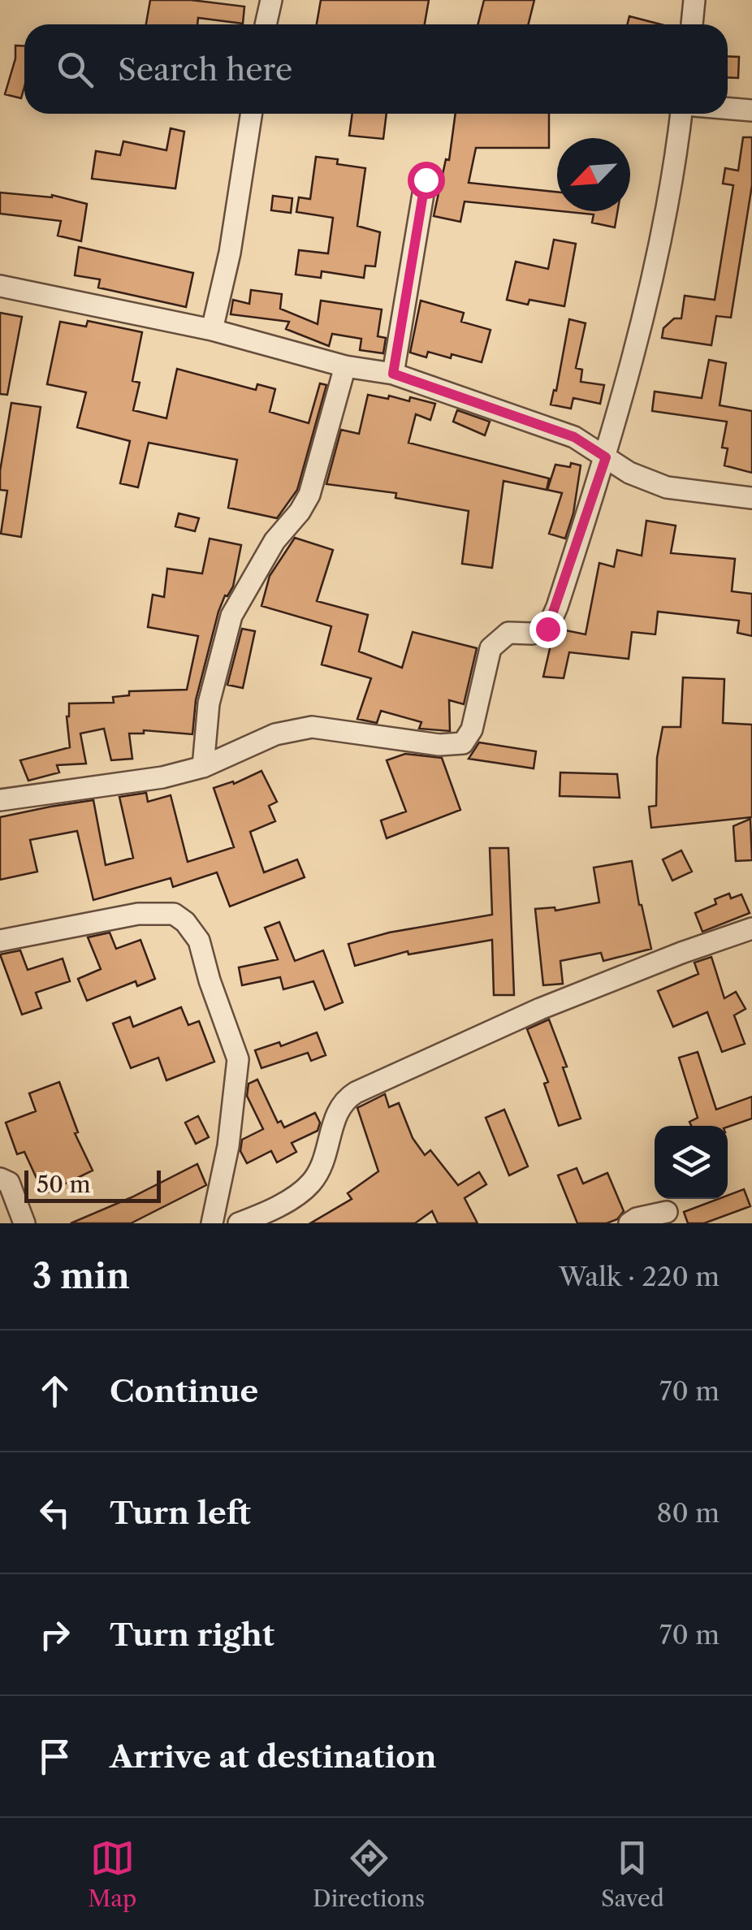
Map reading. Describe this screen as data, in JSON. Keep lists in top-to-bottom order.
{
  "scale_bar": "50 m",
  "north": "bottom left",
  "page": {
    "search": "Search here",
    "scale": "50 m",
    "heading": ["3 min", "Walk · 220 m"],
    "list": [
      ["Continue", "70 m"],
      ["Turn left", "80 m"],
      ["Turn right", "70 m"],
      "Arrive at destination"
    ],
    "nav": ["Map", "Directions", "Saved"]
  }
}
